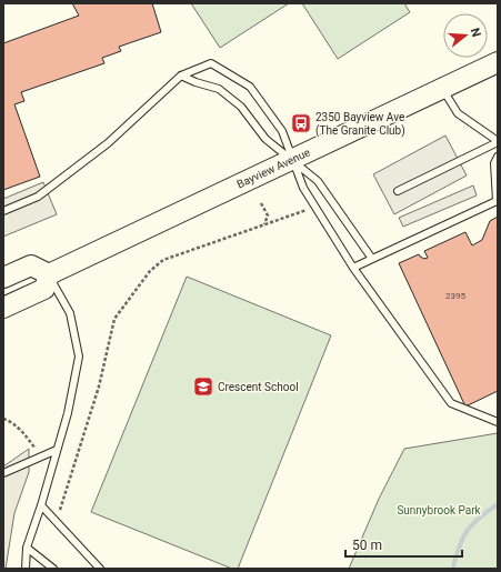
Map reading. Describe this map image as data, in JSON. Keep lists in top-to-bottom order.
{
  "streets": {
    "main road": ["Bayview Avenue"]
  },
  "parks": ["Sunnybrook Park"],
  "places": {
    "bus stop": ["2350 Bayview Ave (The Granite Club)"],
    "school or university": ["Crescent School"]
  },
  "house_numbers": ["2395"],
  "scale_bar": "50 m",
  "north": "right"
}
